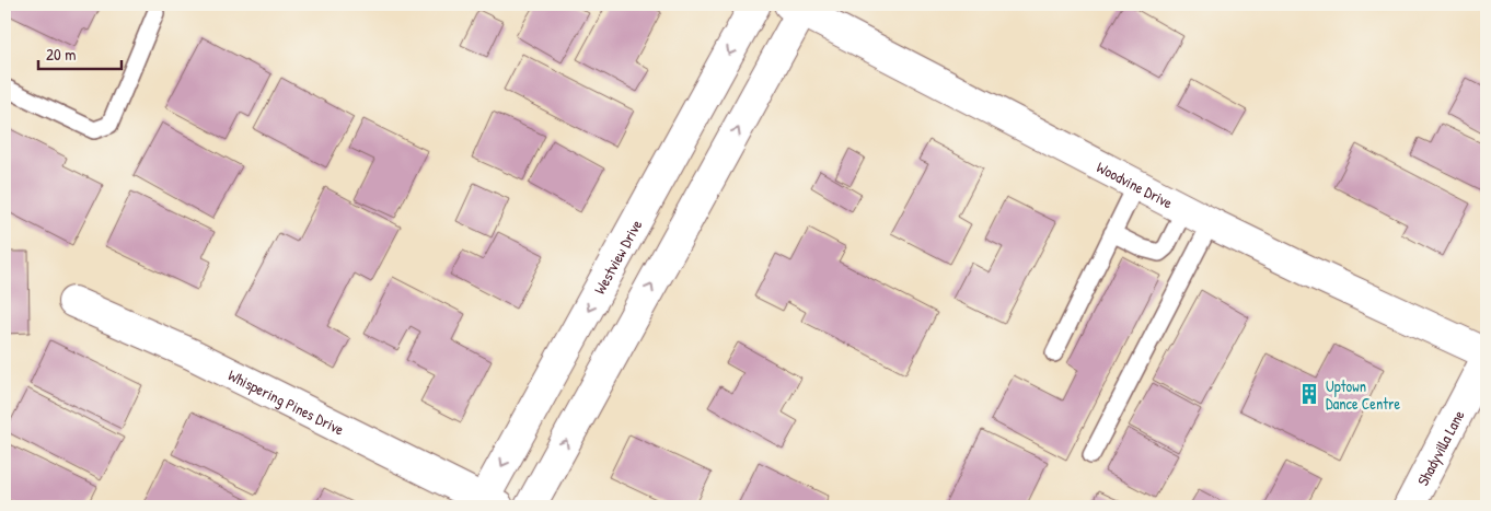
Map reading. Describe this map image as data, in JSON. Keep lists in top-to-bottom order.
{
  "streets": {
    "street": [
      "Woodvine Drive",
      "Westview Drive",
      "Whispering Pines Drive",
      "Shadyvilla Lane"
    ]
  },
  "crossings": [
    ["Westview Drive", "Whispering Pines Drive"]
  ],
  "places": {
    "building": ["Uptown Dance Centre"]
  },
  "scale_bar": "20 m"
}
